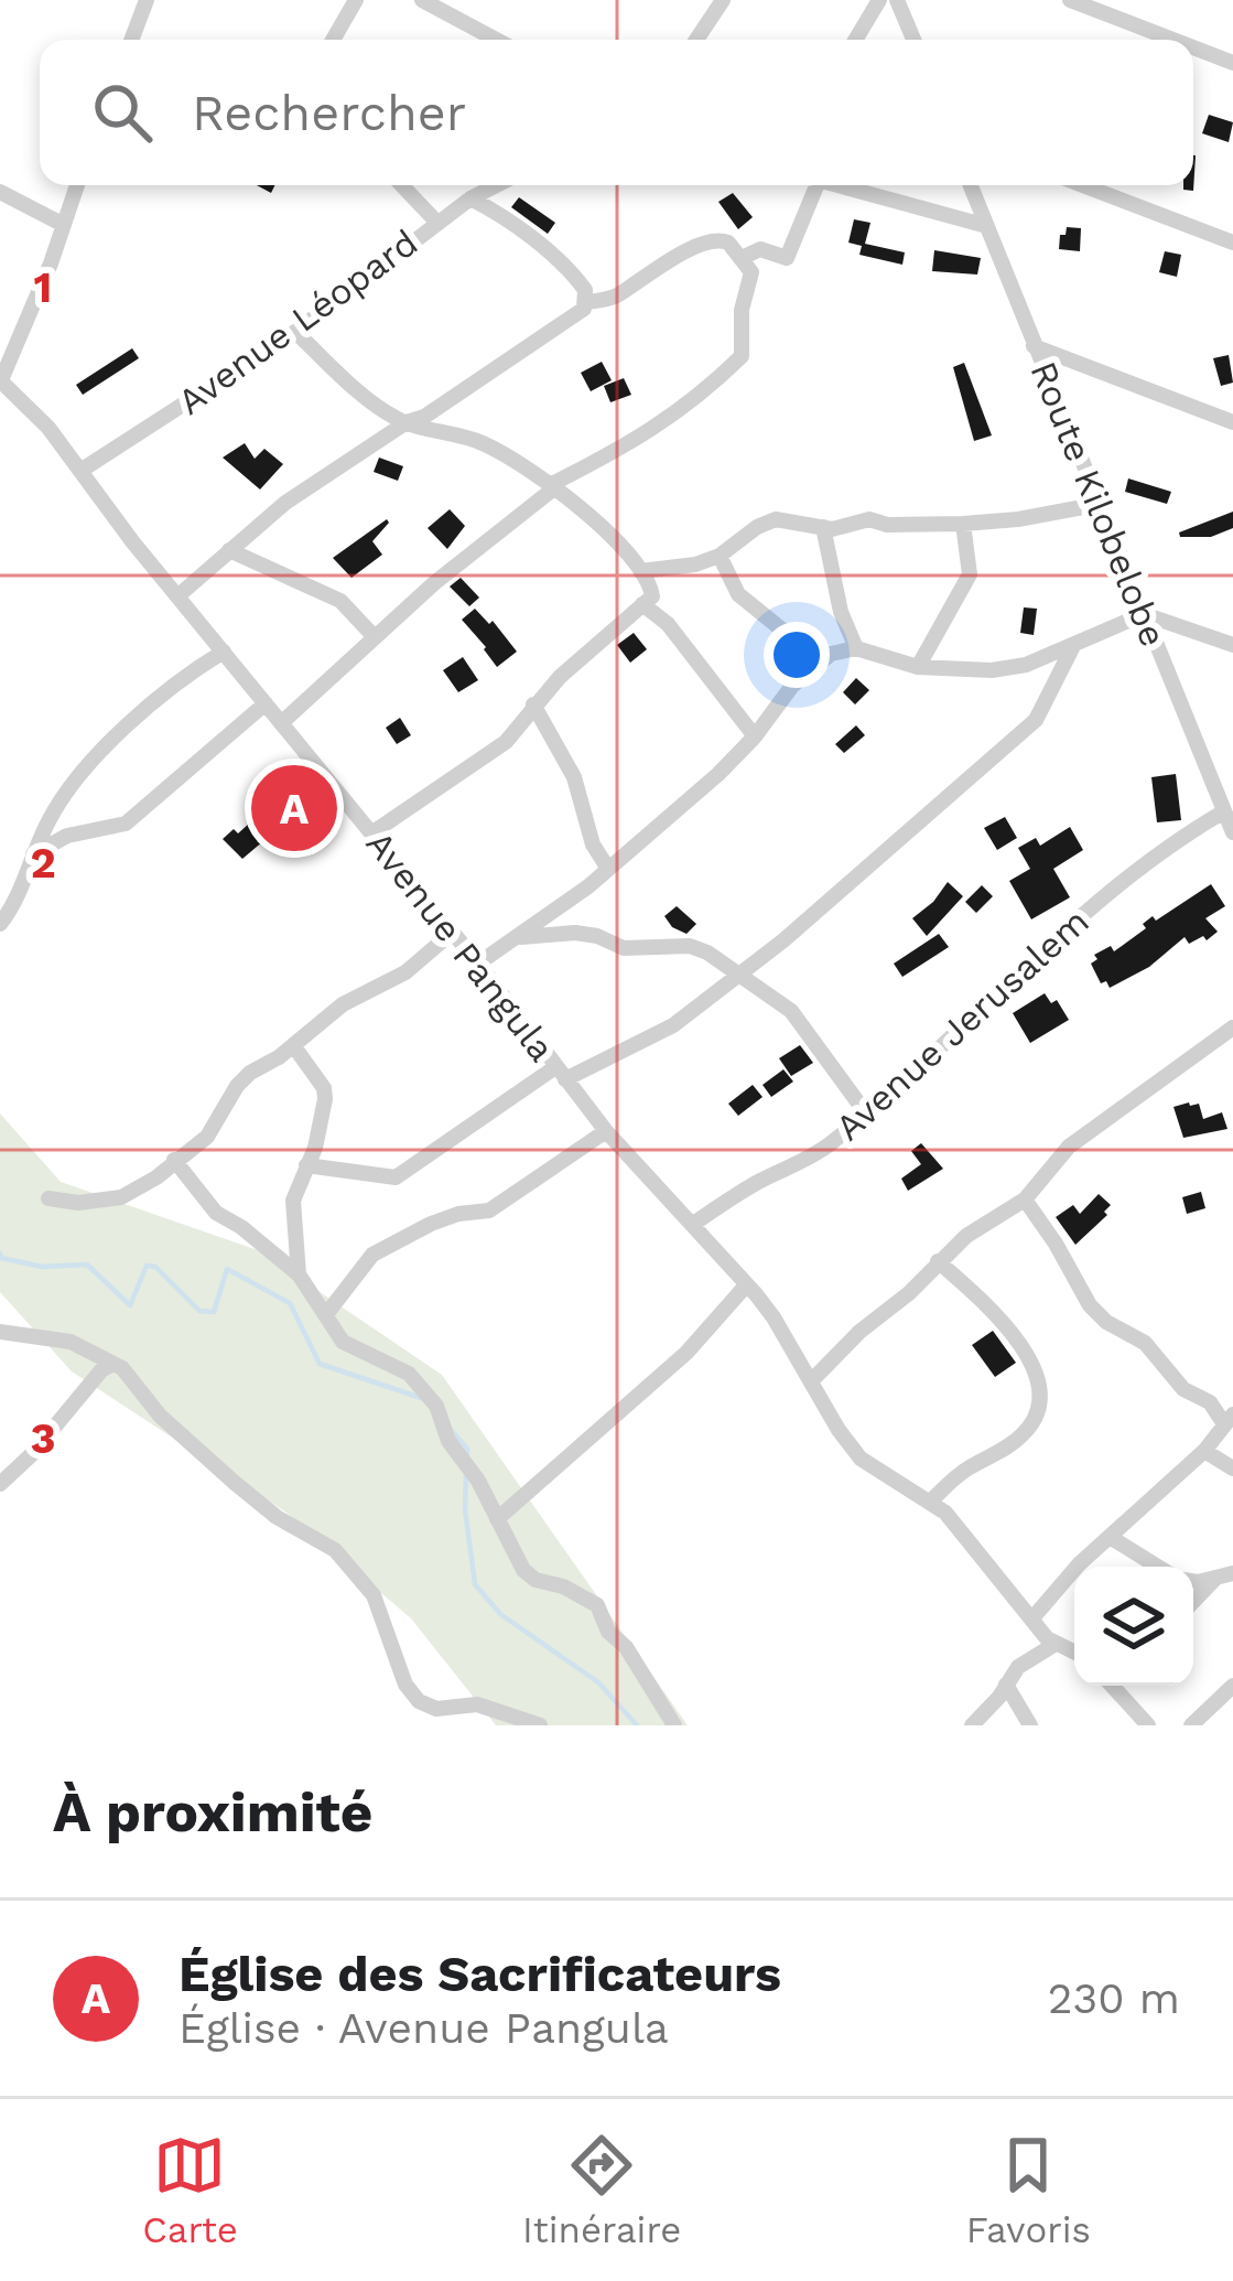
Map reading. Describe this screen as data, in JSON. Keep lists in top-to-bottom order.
{
  "streets": {
    "street": [
      "Avenue Léopard",
      "Route Kilobelobe",
      "Avenue Pangula",
      "Avenue Jerusalem"
    ]
  },
  "crossings": [
    ["Avenue Léopard", "Avenue Pangula"],
    ["Route Kilobelobe", "Avenue Jerusalem"],
    ["Avenue Pangula", "Avenue Jerusalem"]
  ],
  "page": {
    "search": "Rechercher",
    "pins": "A",
    "heading": "À proximité",
    "list": [
      {
        "mark": "A",
        "name": "Église des Sacrificateurs",
        "note": "Église · Avenue Pangula",
        "value": "230 m"
      }
    ],
    "nav": ["Carte", "Itinéraire", "Favoris"]
  },
  "grid": {
    "rows": ["1", "2", "3"]
  }
}
